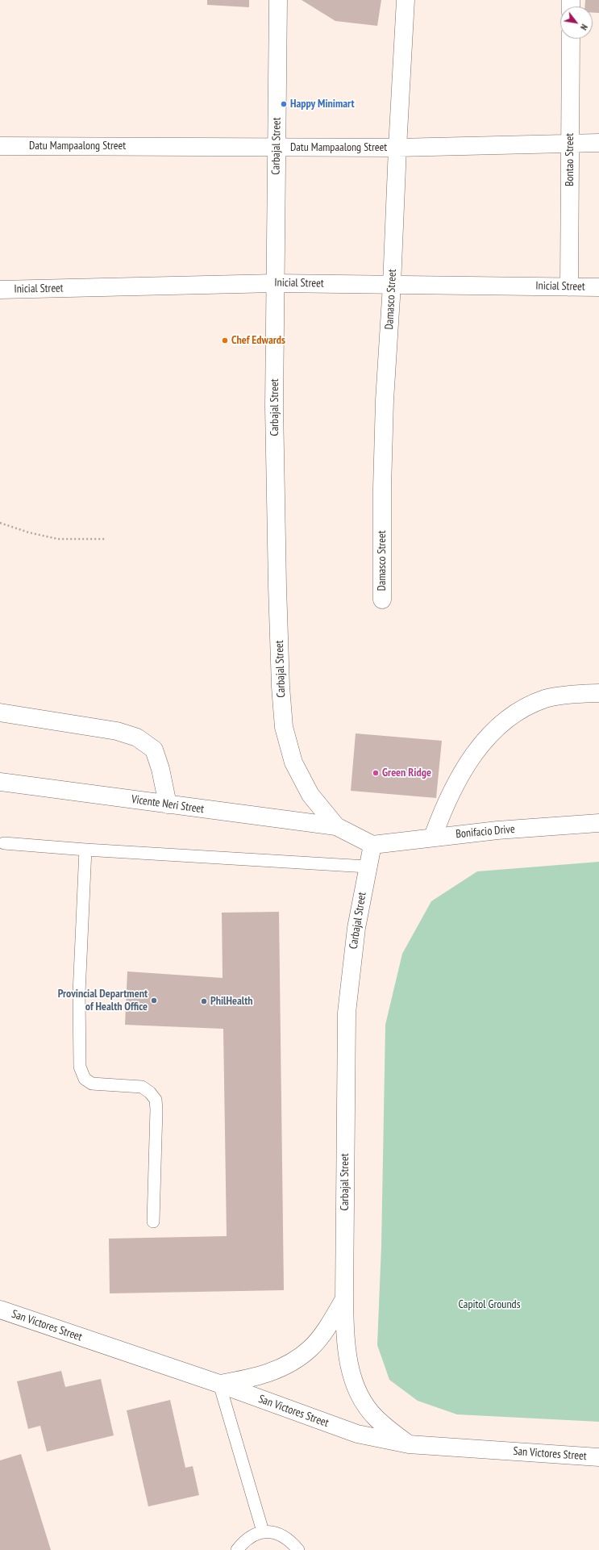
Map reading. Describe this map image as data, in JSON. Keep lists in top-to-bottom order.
{
  "streets": {
    "street": [
      "Datu Mampaalong Street",
      "Carbajal Street",
      "Bontao Street",
      "Inicial Street",
      "Damasco Street",
      "Vicente Neri Street",
      "Bonifacio Drive",
      "San Victores Street"
    ]
  },
  "crossings": [
    ["Datu Mampaalong Street", "Carbajal Street"],
    ["Datu Mampaalong Street", "Bontao Street"],
    ["Datu Mampaalong Street", "Damasco Street"],
    ["Carbajal Street", "Inicial Street"],
    ["Carbajal Street", "Vicente Neri Street"],
    ["Carbajal Street", "Bonifacio Drive"],
    ["Carbajal Street", "San Victores Street"],
    ["Bontao Street", "Inicial Street"],
    ["Inicial Street", "Damasco Street"]
  ],
  "parks": ["Capitol Grounds"],
  "places": [
    "Happy Minimart",
    "Chef Edwards",
    "Green Ridge",
    "Provincial Department of Health Office",
    "PhilHealth"
  ],
  "north": "bottom right"
}
